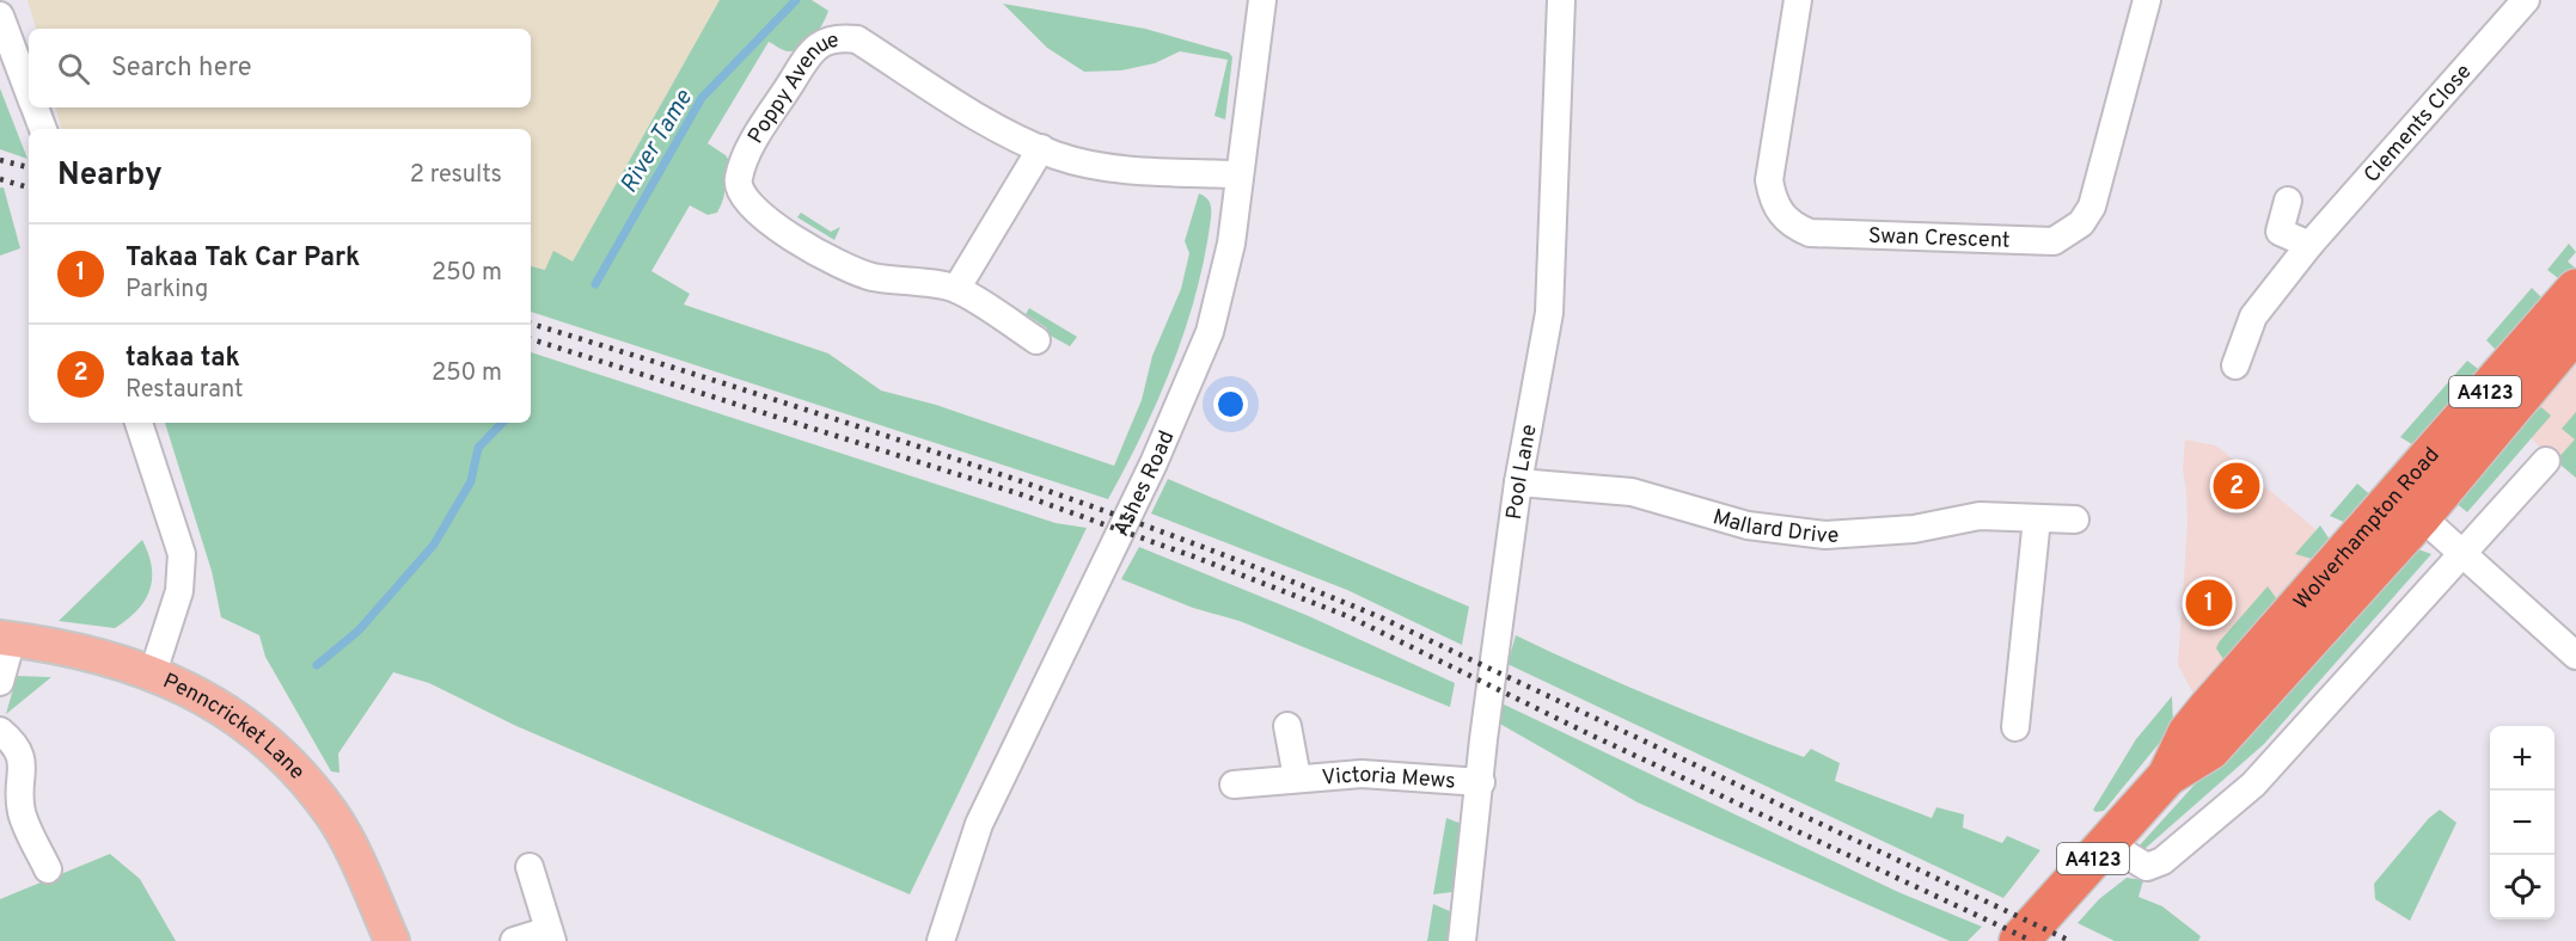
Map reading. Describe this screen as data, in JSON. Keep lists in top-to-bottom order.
{
  "streets": {
    "highway": ["A4123", "Wolverhampton Road"],
    "main road": ["Penncricket Lane"],
    "street": [
      "Poppy Avenue",
      "Clements Close",
      "Swan Crescent",
      "Pool Lane",
      "Ashes Road",
      "Mallard Drive",
      "Victoria Mews"
    ]
  },
  "crossings": [
    ["Poppy Avenue", "Ashes Road"],
    ["Pool Lane", "Mallard Drive"],
    ["Pool Lane", "Victoria Mews"]
  ],
  "water": ["River Tame"],
  "page": {
    "search": "Search here",
    "heading": ["Nearby", "2 results"],
    "list": [
      {
        "mark": "1",
        "name": "Takaa Tak Car Park",
        "note": "Parking",
        "value": "250 m"
      },
      {
        "mark": "2",
        "name": "takaa tak",
        "note": "Restaurant",
        "value": "250 m"
      }
    ],
    "pins": ["2", "1"],
    "map_buttons": ["+", "−"]
  }
}
